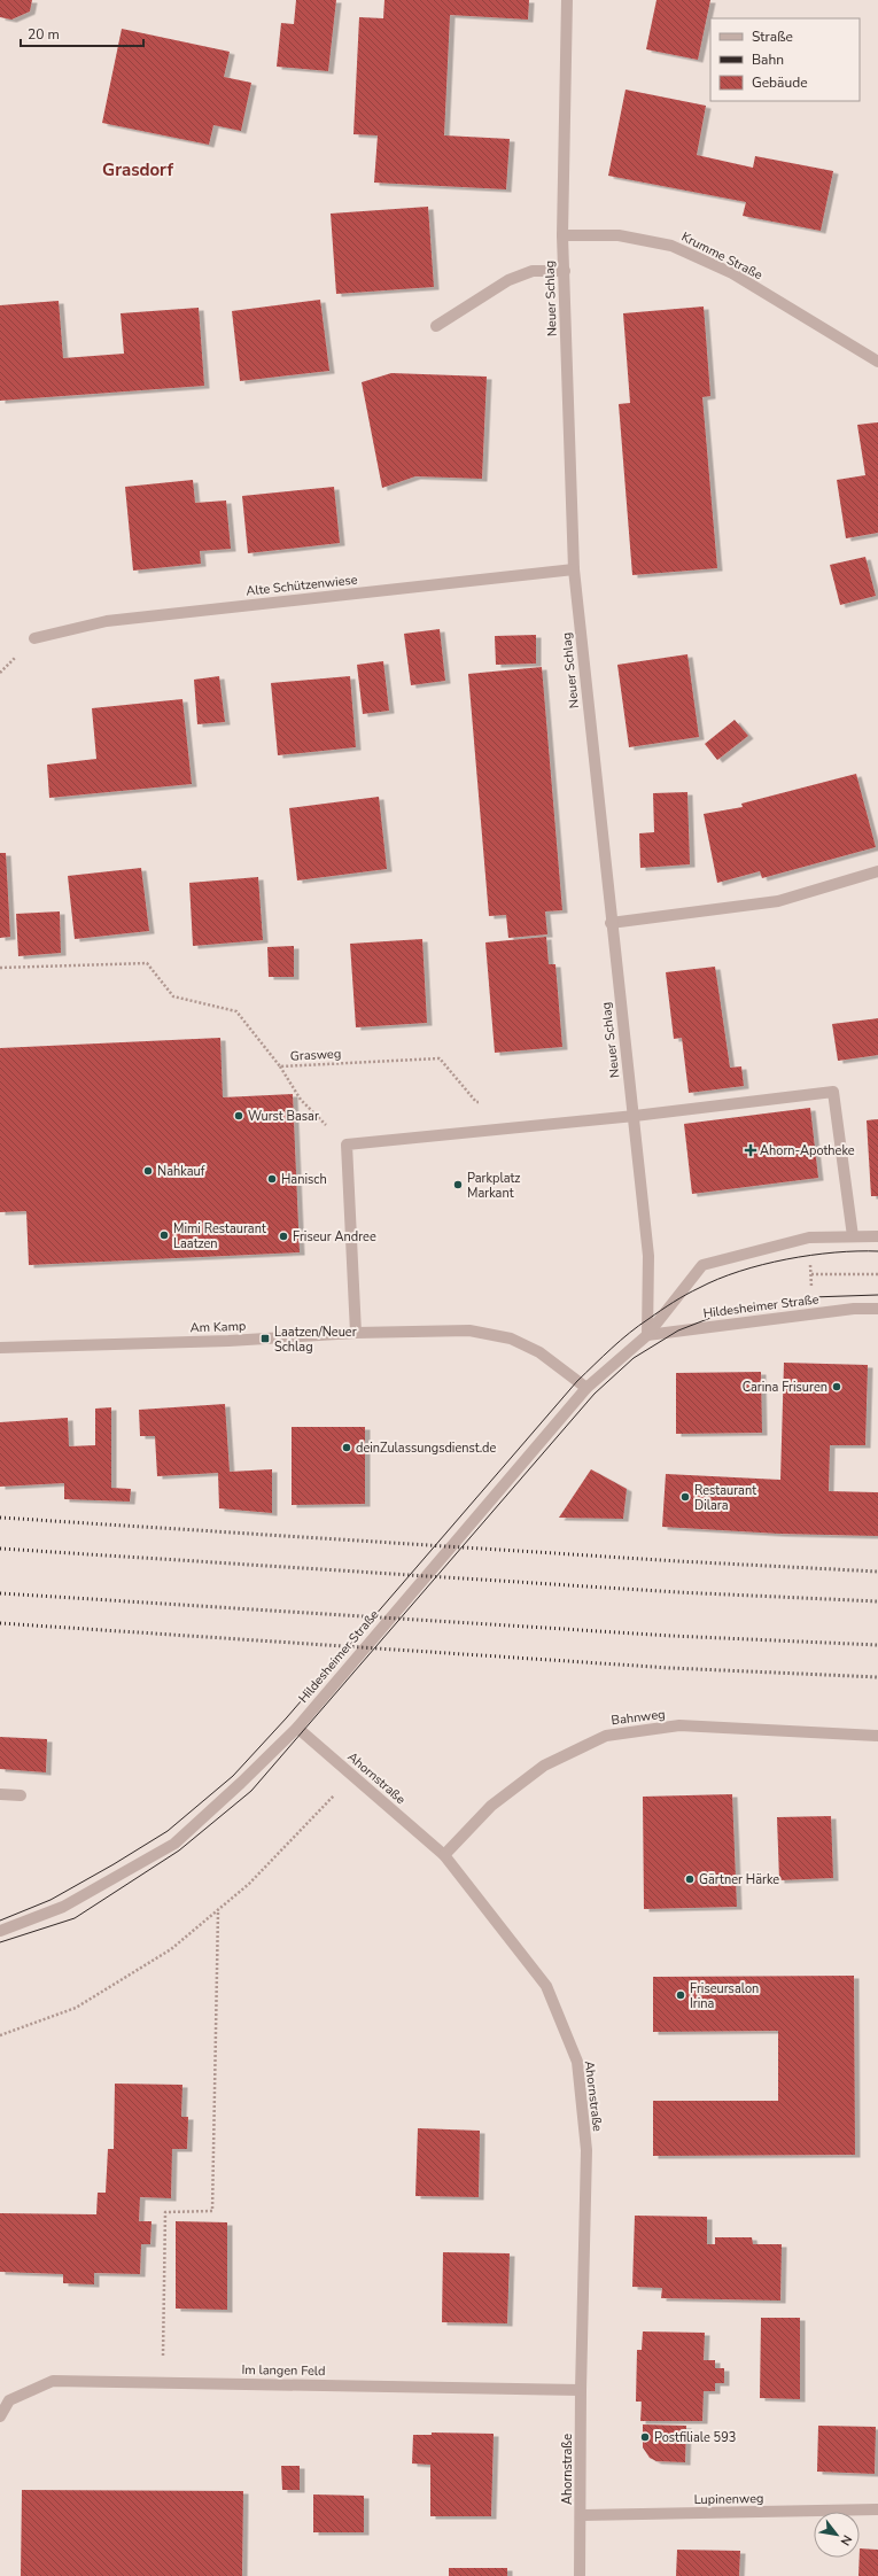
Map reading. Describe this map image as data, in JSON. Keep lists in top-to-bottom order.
{
  "streets": {
    "street": [
      "Krumme Straße",
      "Neuer Schlag",
      "Alte Schützenwiese",
      "Hildesheimer Straße",
      "Am Kamp",
      "Bahnweg",
      "Ahornstraße",
      "Im langen Feld",
      "Lupinenweg"
    ],
    "path": ["Grasweg"]
  },
  "crossings": [
    ["Krumme Straße", "Neuer Schlag"],
    ["Neuer Schlag", "Alte Schützenwiese"],
    ["Neuer Schlag", "Hildesheimer Straße"],
    ["Hildesheimer Straße", "Am Kamp"],
    ["Hildesheimer Straße", "Ahornstraße"],
    ["Bahnweg", "Ahornstraße"],
    ["Ahornstraße", "Im langen Feld"],
    ["Ahornstraße", "Lupinenweg"]
  ],
  "districts": ["Grasdorf"],
  "places": {
    "other": [
      "Wurst Basar",
      "Nahkauf",
      "Hanisch",
      "Parkplatz Markant",
      "Mimi Restaurant Laatzen",
      "Friseur Andree",
      "Carina Frisuren",
      "deinZulassungsdienst.de",
      "Restaurant Dilara",
      "Gärtner Härke",
      "Friseursalon Irina",
      "Postfiliale 593"
    ],
    "health": ["Ahorn-Apotheke"],
    "transit": ["Laatzen/Neuer Schlag"]
  },
  "legend": ["Straße", "Bahn", "Gebäude"],
  "scale_bar": "20 m",
  "north": "bottom right"
}
